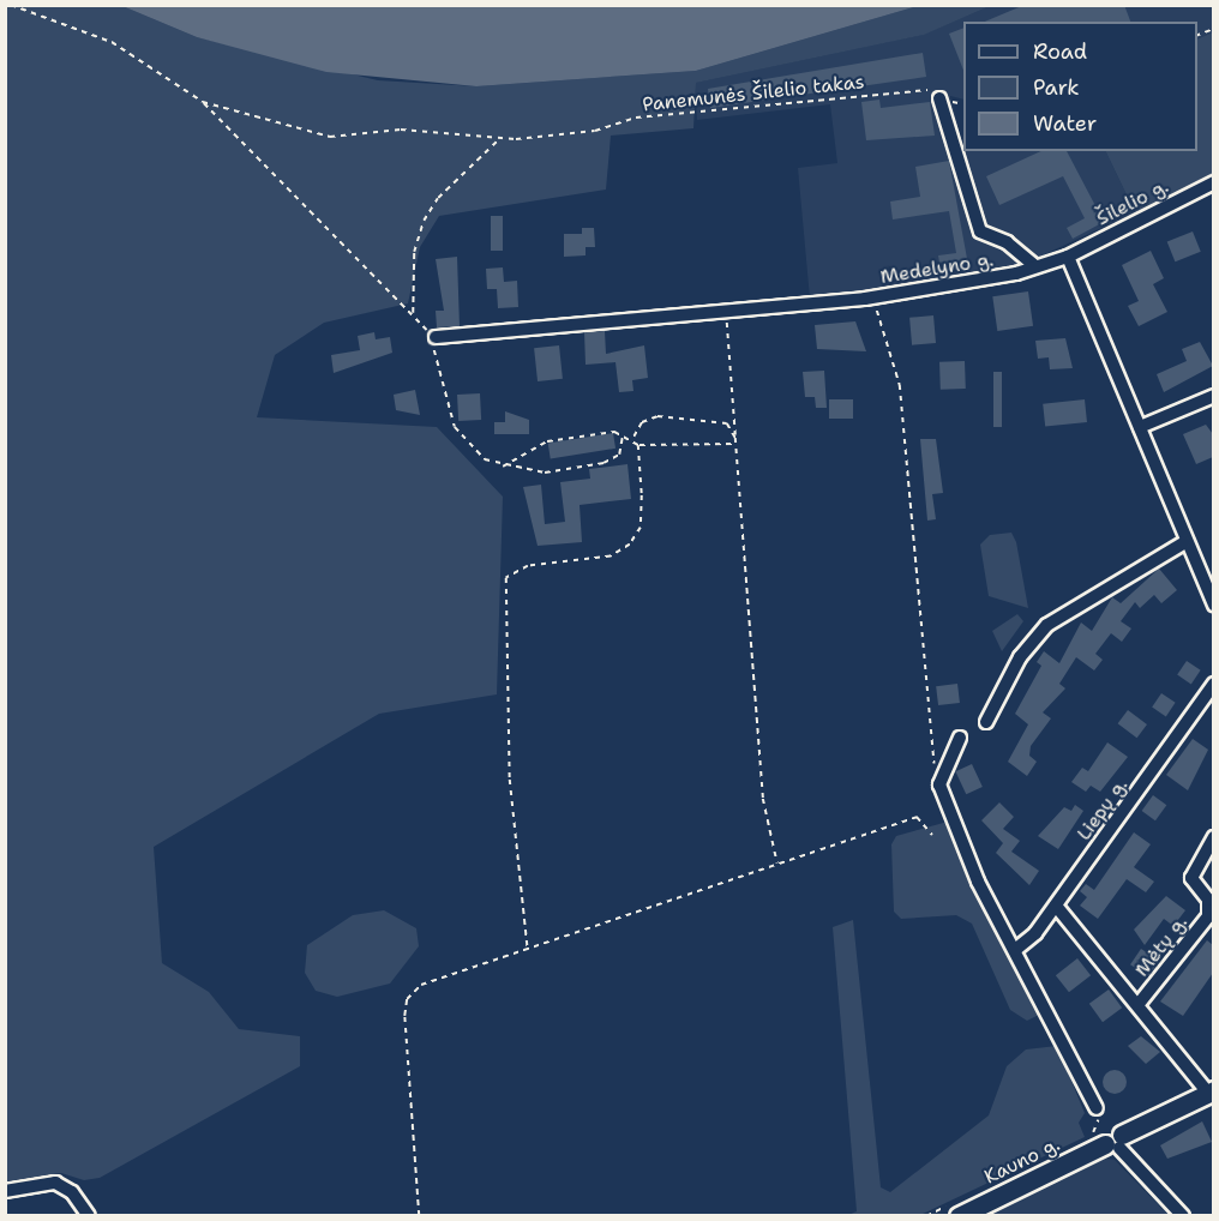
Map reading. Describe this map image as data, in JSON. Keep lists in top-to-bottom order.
{
  "streets": {
    "street": [
      "Šilelio g.",
      "Medelyno g.",
      "Liepų g.",
      "Mėtų g.",
      "Kauno g."
    ],
    "path": ["Panemunės Šilelio takas"]
  },
  "crossings": [
    ["Šilelio g.", "Medelyno g."]
  ],
  "legend": ["Road", "Park", "Water"]
}
